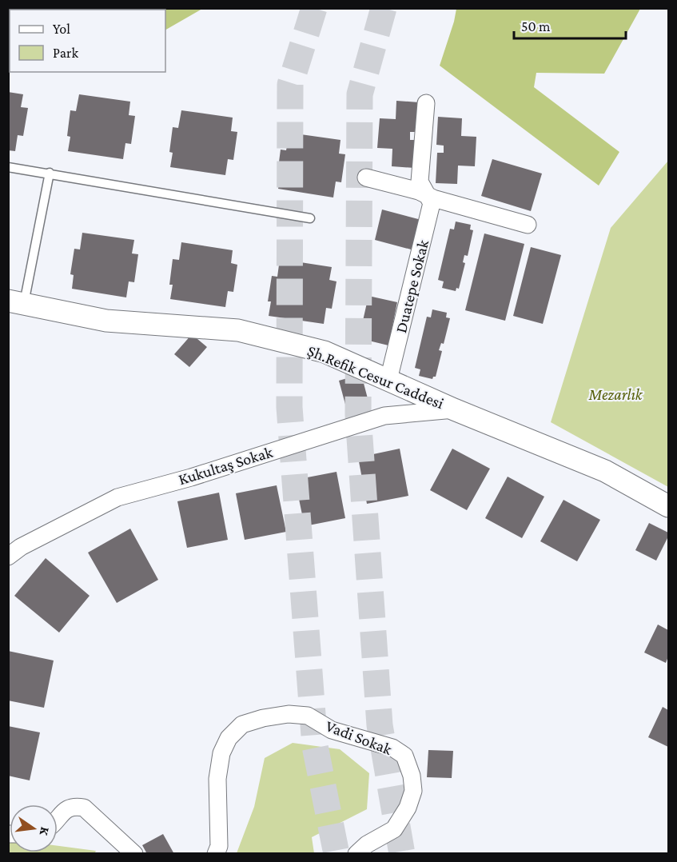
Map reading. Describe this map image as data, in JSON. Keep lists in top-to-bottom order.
{
  "streets": {
    "street": [
      "Duatepe Sokak",
      "Şh.Refik Cesur Caddesi",
      "Kukultaş Sokak",
      "Vadi Sokak"
    ]
  },
  "crossings": [
    ["Duatepe Sokak", "Şh.Refik Cesur Caddesi"],
    ["Şh.Refik Cesur Caddesi", "Kukultaş Sokak"]
  ],
  "parks": ["Mezarlık"],
  "legend": ["Yol", "Park"],
  "scale_bar": "50 m",
  "north": "right"
}
